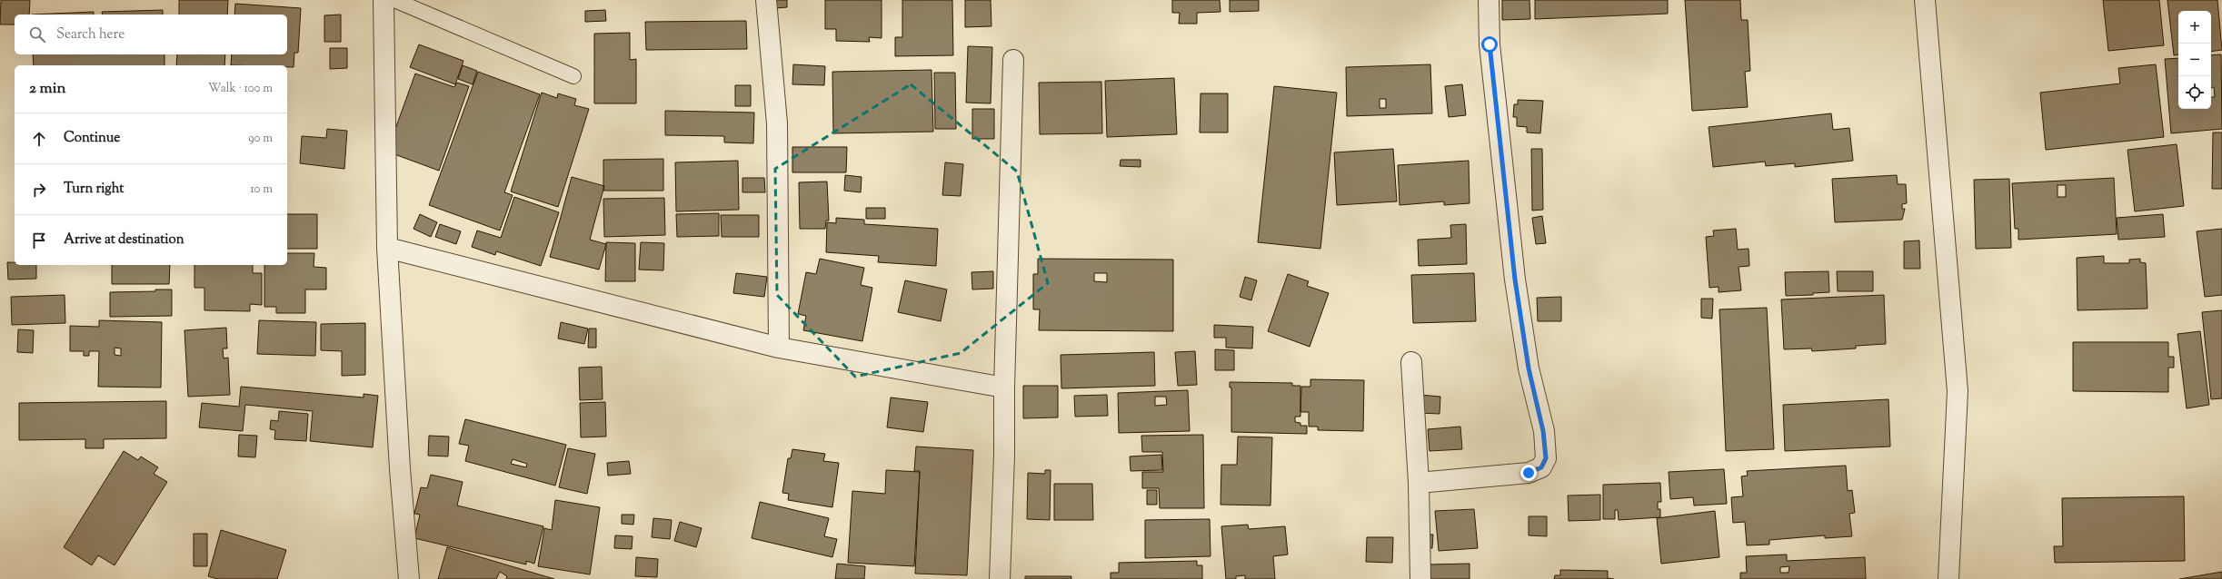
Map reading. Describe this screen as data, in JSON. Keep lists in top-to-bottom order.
{
  "page": {
    "map_buttons": ["+", "−"],
    "search": "Search here",
    "heading": ["2 min", "Walk · 100 m"],
    "list": [
      ["Continue", "90 m"],
      ["Turn right", "10 m"],
      "Arrive at destination"
    ]
  }
}
